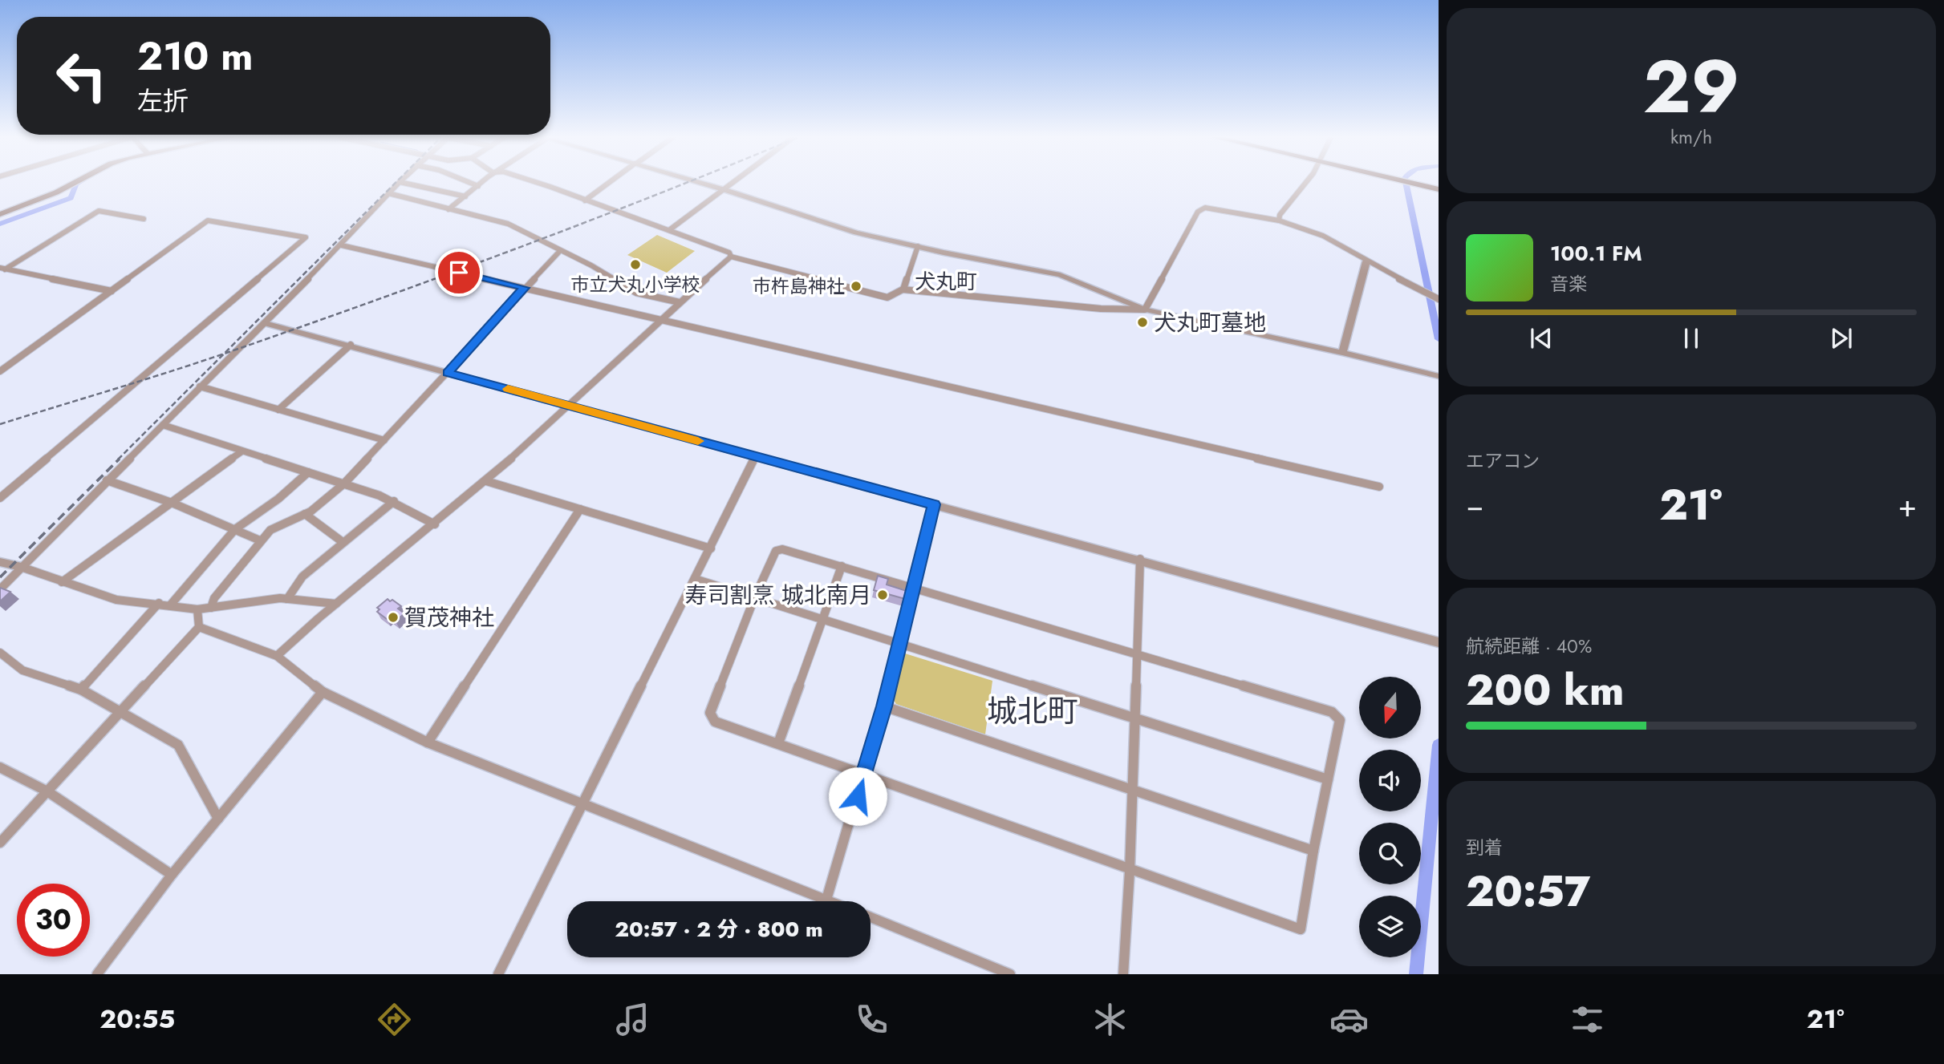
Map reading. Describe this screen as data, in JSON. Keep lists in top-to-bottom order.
{
  "districts": ["犬丸町", "城北町"],
  "places": [
    "市立犬丸小学校",
    "市杵島神社",
    "犬丸町墓地",
    "寿司割烹 城北南月",
    "賀茂神社"
  ],
  "north": "bottom",
  "page": {
    "tile": [
      ["29", "km/h"],
      "エアコン",
      ["航続距離 · 40%", "200 km"],
      ["到着", "20:57"]
    ],
    "turn": ["210 m", "左折"],
    "song": ["100.1 FM", "音楽"],
    "heat": ["−", "21°", "+"],
    "limit": "30",
    "trip": "20:57 · 2 分 · 800 m",
    "tabs": ["20:55", "21°"]
  }
}
